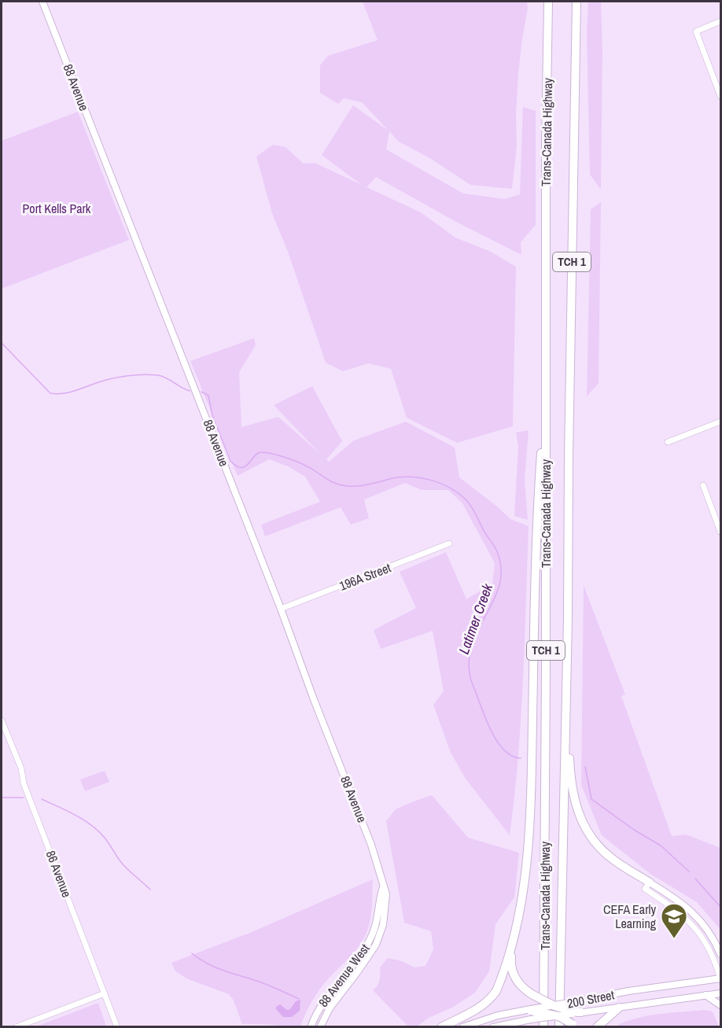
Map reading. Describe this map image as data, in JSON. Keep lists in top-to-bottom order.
{
  "streets": {
    "highway": ["Trans-Canada Highway", "TCH 1"],
    "main road": ["88 Avenue", "88 Avenue West", "200 Street"],
    "street": ["196A Street", "86 Avenue"]
  },
  "crossings": [
    ["88 Avenue", "196A Street"],
    ["88 Avenue", "88 Avenue West"]
  ],
  "water": ["Latimer Creek"],
  "parks": ["Port Kells Park"],
  "places": {
    "school or university": ["CEFA Early Learning"]
  }
}
